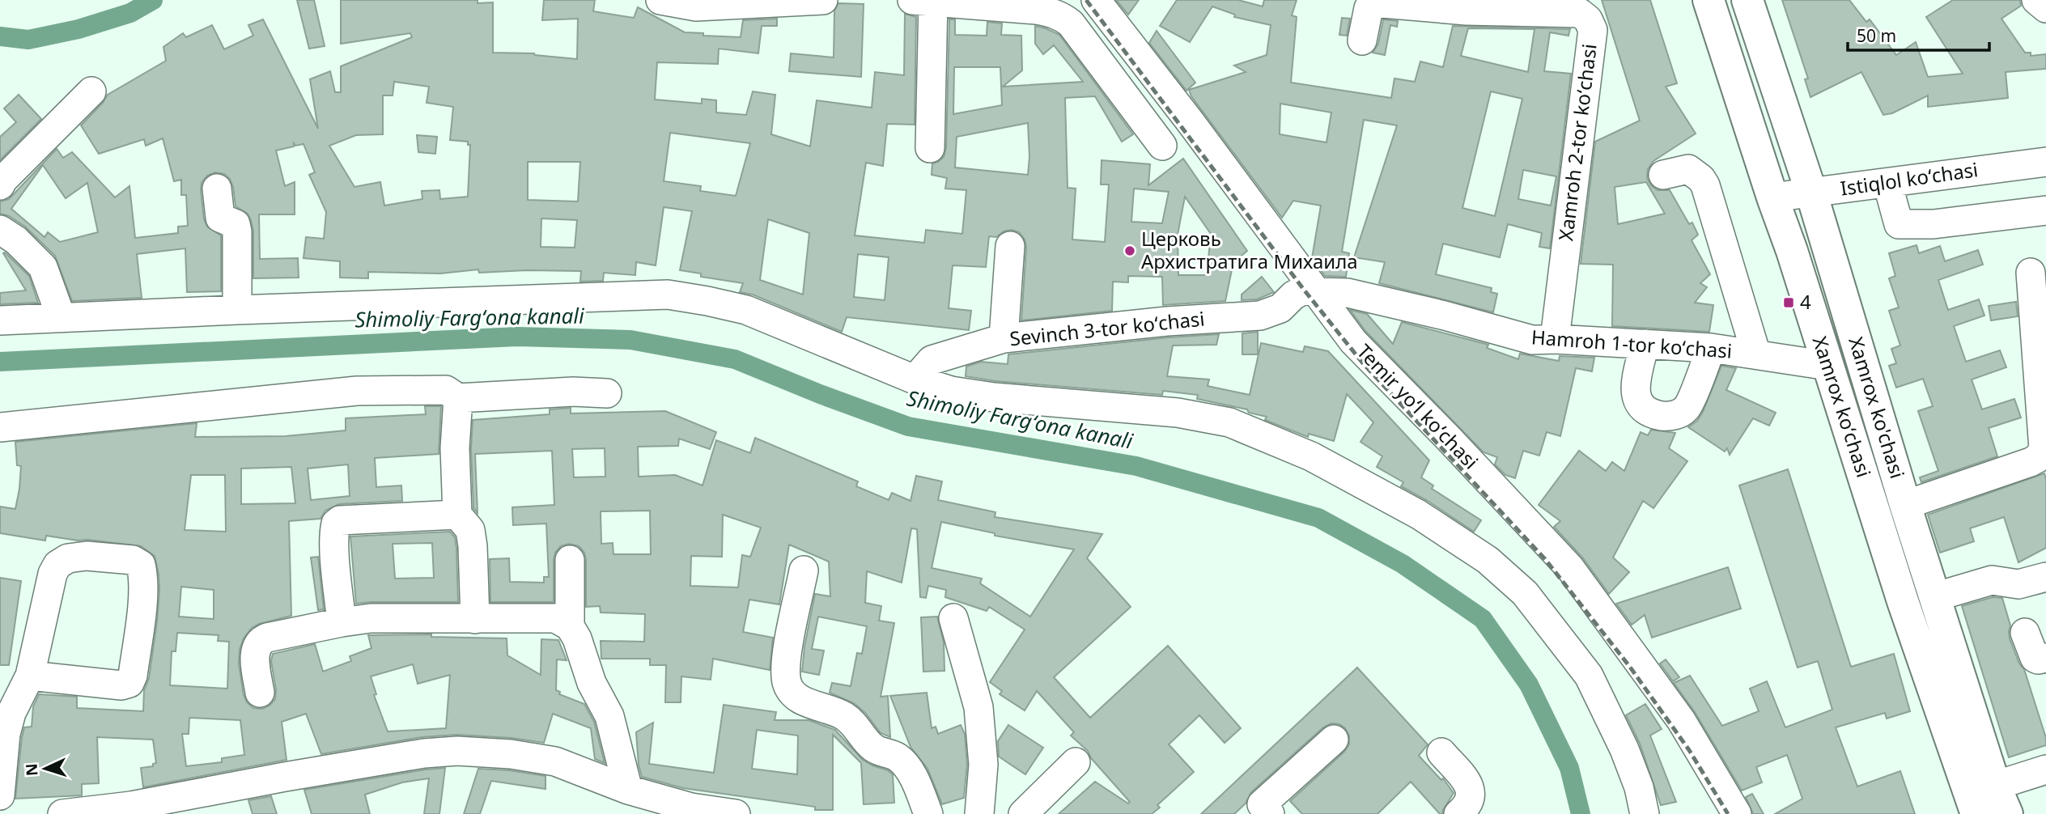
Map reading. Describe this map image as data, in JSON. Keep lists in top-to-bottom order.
{
  "streets": {
    "main road": ["Xamrox koʻchasi", "Xamrox ko'chasi"],
    "street": [
      "Xamroh 2-tor koʻchasi",
      "Istiqlol koʻchasi",
      "Sevinch 3-tor koʻchasi",
      "Hamroh 1-tor koʻchasi",
      "Temir yoʻl koʻchasi"
    ]
  },
  "crossings": [
    ["Xamroh 2-tor koʻchasi", "Hamroh 1-tor koʻchasi"],
    ["Istiqlol koʻchasi", "Xamrox koʻchasi"],
    ["Istiqlol koʻchasi", "Xamrox ko'chasi"],
    ["Sevinch 3-tor koʻchasi", "Hamroh 1-tor koʻchasi"],
    ["Sevinch 3-tor koʻchasi", "Temir yoʻl koʻchasi"],
    ["Hamroh 1-tor koʻchasi", "Temir yoʻl koʻchasi"],
    ["Hamroh 1-tor koʻchasi", "Xamrox koʻchasi"]
  ],
  "water": ["Shimoliy Fargʻona kanali"],
  "places": {
    "other": ["Церковь Архистратига Михаила"],
    "transit": ["4"]
  },
  "scale_bar": "50 m",
  "north": "left"
}
